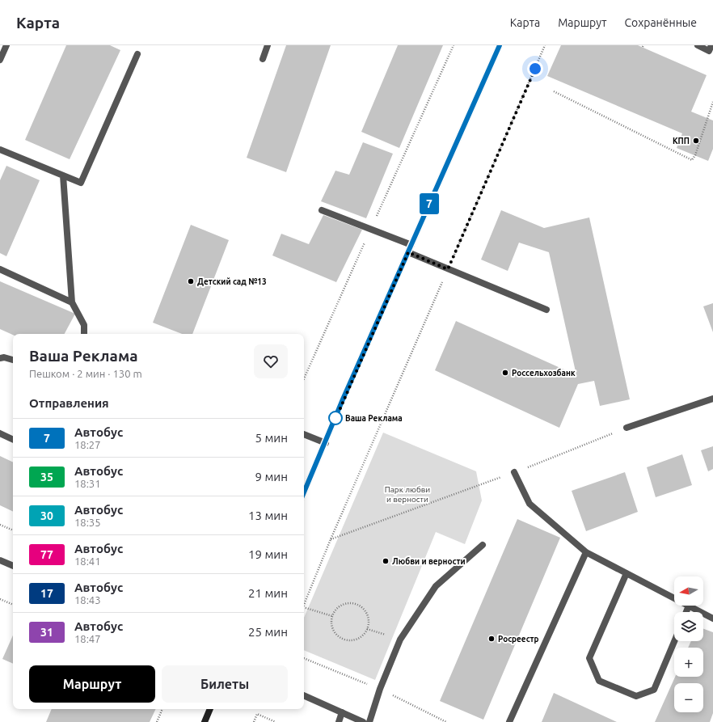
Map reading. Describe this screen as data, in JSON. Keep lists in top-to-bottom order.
{
  "parks": ["Парк любви и верности"],
  "places": [
    "КПП",
    "Детский сад №13",
    "Россельхозбанк",
    "Ваша Реклама",
    "Любви и верности",
    "Росреестр"
  ],
  "lines": ["bus line 7"],
  "north": "left",
  "page": {
    "header": "Карта",
    "nav": ["Карта", "Маршрут", "Сохранённые"],
    "on_map": "7",
    "heading": [
      ["Ваша Реклама", "Пешком · 2 мин · 130 m"],
      "Отправления"
    ],
    "list": [
      {
        "mark": "7",
        "name": "Автобус",
        "note": "18:27",
        "value": "5 мин"
      },
      {
        "mark": "35",
        "name": "Автобус",
        "note": "18:31",
        "value": "9 мин"
      },
      {
        "mark": "30",
        "name": "Автобус",
        "note": "18:35",
        "value": "13 мин"
      },
      {
        "mark": "77",
        "name": "Автобус",
        "note": "18:41",
        "value": "19 мин"
      },
      {
        "mark": "17",
        "name": "Автобус",
        "note": "18:43",
        "value": "21 мин"
      },
      {
        "mark": "31",
        "name": "Автобус",
        "note": "18:47",
        "value": "25 мин"
      }
    ],
    "map_buttons": ["+", "−"],
    "buttons": ["Маршрут", "Билеты"]
  }
}
